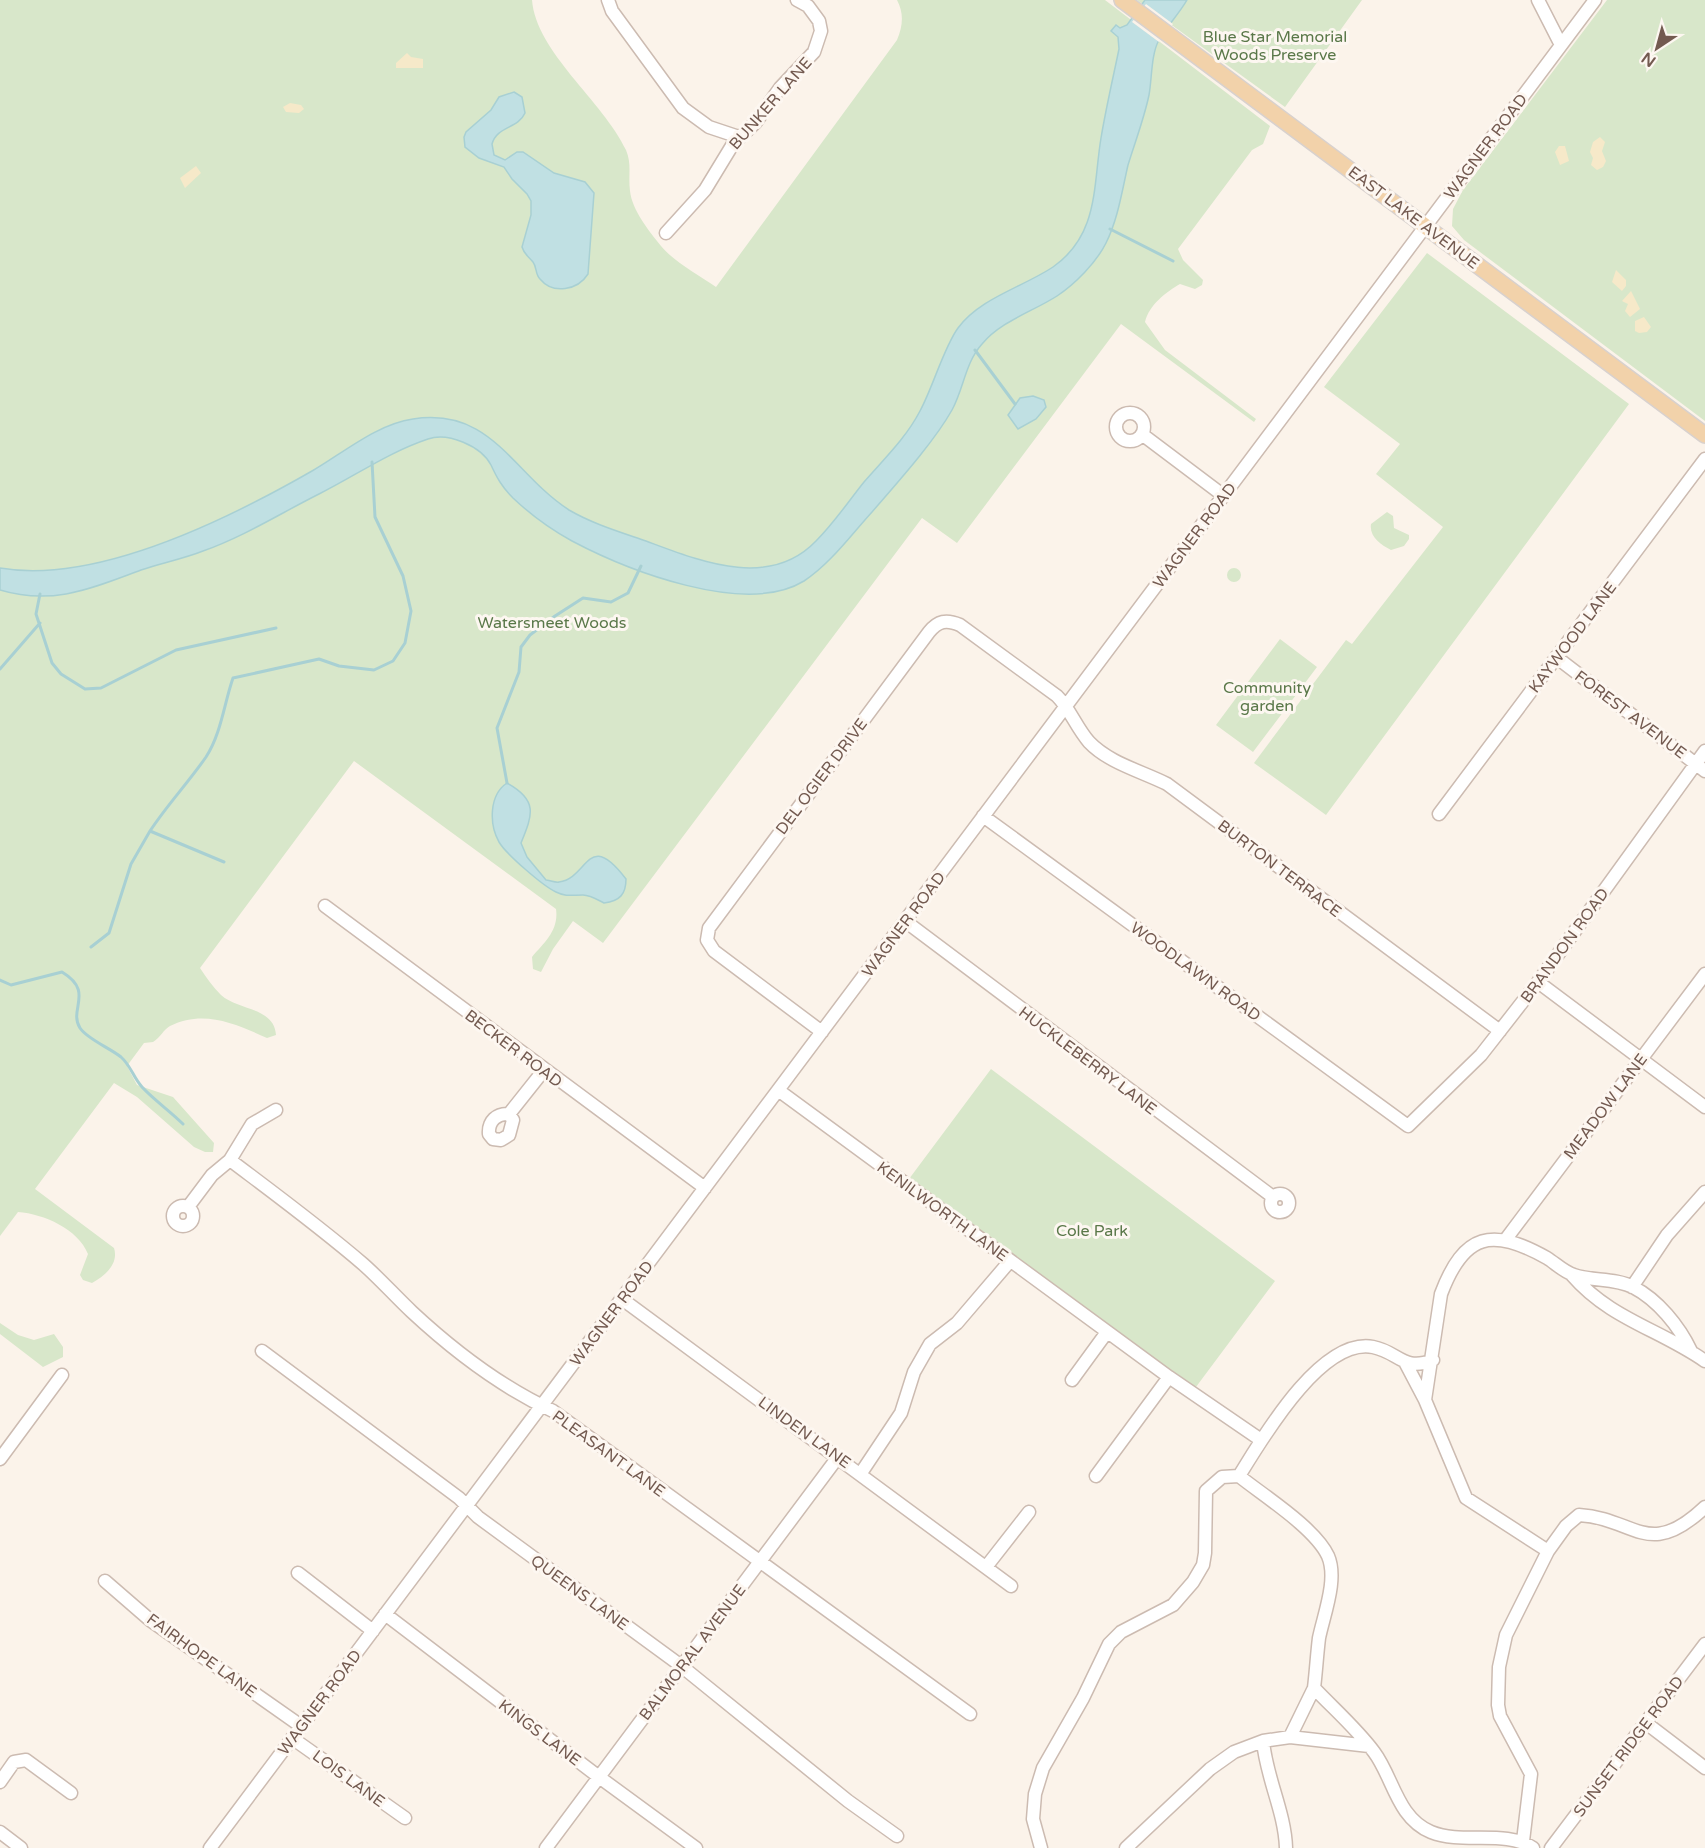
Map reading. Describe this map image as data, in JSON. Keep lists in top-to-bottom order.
{
  "streets": {
    "main road": ["EAST LAKE AVENUE"],
    "street": [
      "BUNKER LANE",
      "WAGNER ROAD",
      "KAYWOOD LANE",
      "FOREST AVENUE",
      "DEL OGIER DRIVE",
      "BURTON TERRACE",
      "BRANDON ROAD",
      "WOODLAWN ROAD",
      "BECKER ROAD",
      "HUCKLEBERRY LANE",
      "MEADOW LANE",
      "KENILWORTH LANE",
      "LINDEN LANE",
      "PLEASANT LANE",
      "QUEENS LANE",
      "BALMORAL AVENUE",
      "FAIRHOPE LANE",
      "KINGS LANE",
      "SUNSET RIDGE ROAD",
      "LOIS LANE"
    ]
  },
  "crossings": [
    ["WAGNER ROAD", "EAST LAKE AVENUE"],
    ["WAGNER ROAD", "DEL OGIER DRIVE"],
    ["WAGNER ROAD", "BURTON TERRACE"],
    ["WAGNER ROAD", "WOODLAWN ROAD"],
    ["WAGNER ROAD", "BECKER ROAD"],
    ["WAGNER ROAD", "HUCKLEBERRY LANE"],
    ["WAGNER ROAD", "KENILWORTH LANE"],
    ["WAGNER ROAD", "LINDEN LANE"],
    ["WAGNER ROAD", "PLEASANT LANE"],
    ["WAGNER ROAD", "QUEENS LANE"],
    ["WAGNER ROAD", "FAIRHOPE LANE"],
    ["WAGNER ROAD", "KINGS LANE"],
    ["WAGNER ROAD", "LOIS LANE"],
    ["KAYWOOD LANE", "FOREST AVENUE"],
    ["FOREST AVENUE", "BRANDON ROAD"],
    ["DEL OGIER DRIVE", "BURTON TERRACE"],
    ["BURTON TERRACE", "BRANDON ROAD"],
    ["BRANDON ROAD", "WOODLAWN ROAD"],
    ["LINDEN LANE", "BALMORAL AVENUE"],
    ["PLEASANT LANE", "BALMORAL AVENUE"],
    ["QUEENS LANE", "BALMORAL AVENUE"],
    ["BALMORAL AVENUE", "KINGS LANE"]
  ],
  "parks": [
    "Blue Star Memorial Woods Preserve",
    "Watersmeet Woods",
    "Community garden",
    "Cole Park"
  ],
  "north": "bottom left"
}
